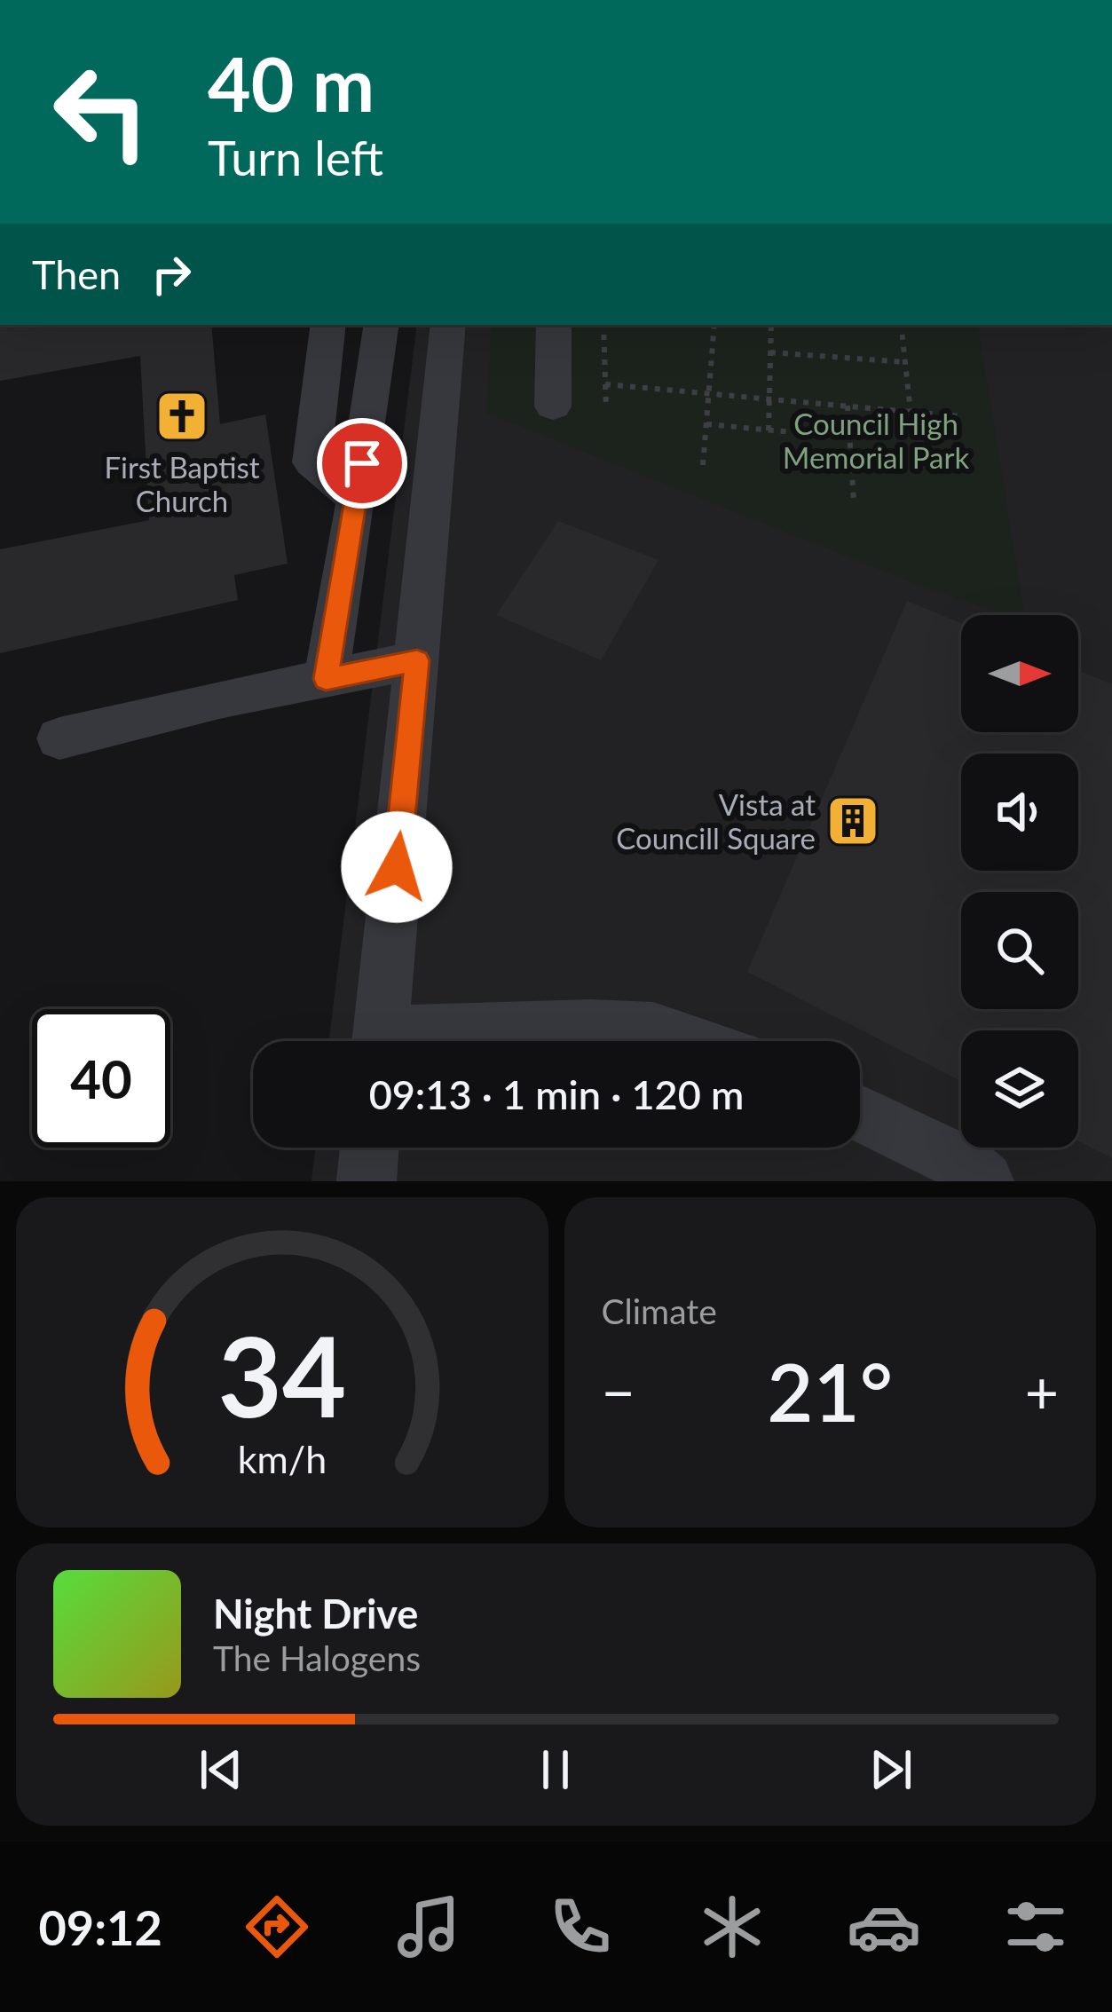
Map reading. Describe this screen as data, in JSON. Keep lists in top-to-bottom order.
{
  "parks": ["Council High Memorial Park"],
  "places": {
    "church": ["First Baptist Church"],
    "building": ["Vista at Councill Square"]
  },
  "north": "right",
  "page": {
    "turn": ["40 m", "Turn left"],
    "then": "Then",
    "limit": "40",
    "trip": "09:13 · 1 min · 120 m",
    "tile": "Climate",
    "heat": ["−", "21°", "+"],
    "song": ["Night Drive", "The Halogens"],
    "tabs": "09:12",
    "gauge": ["34", "km/h"]
  }
}
